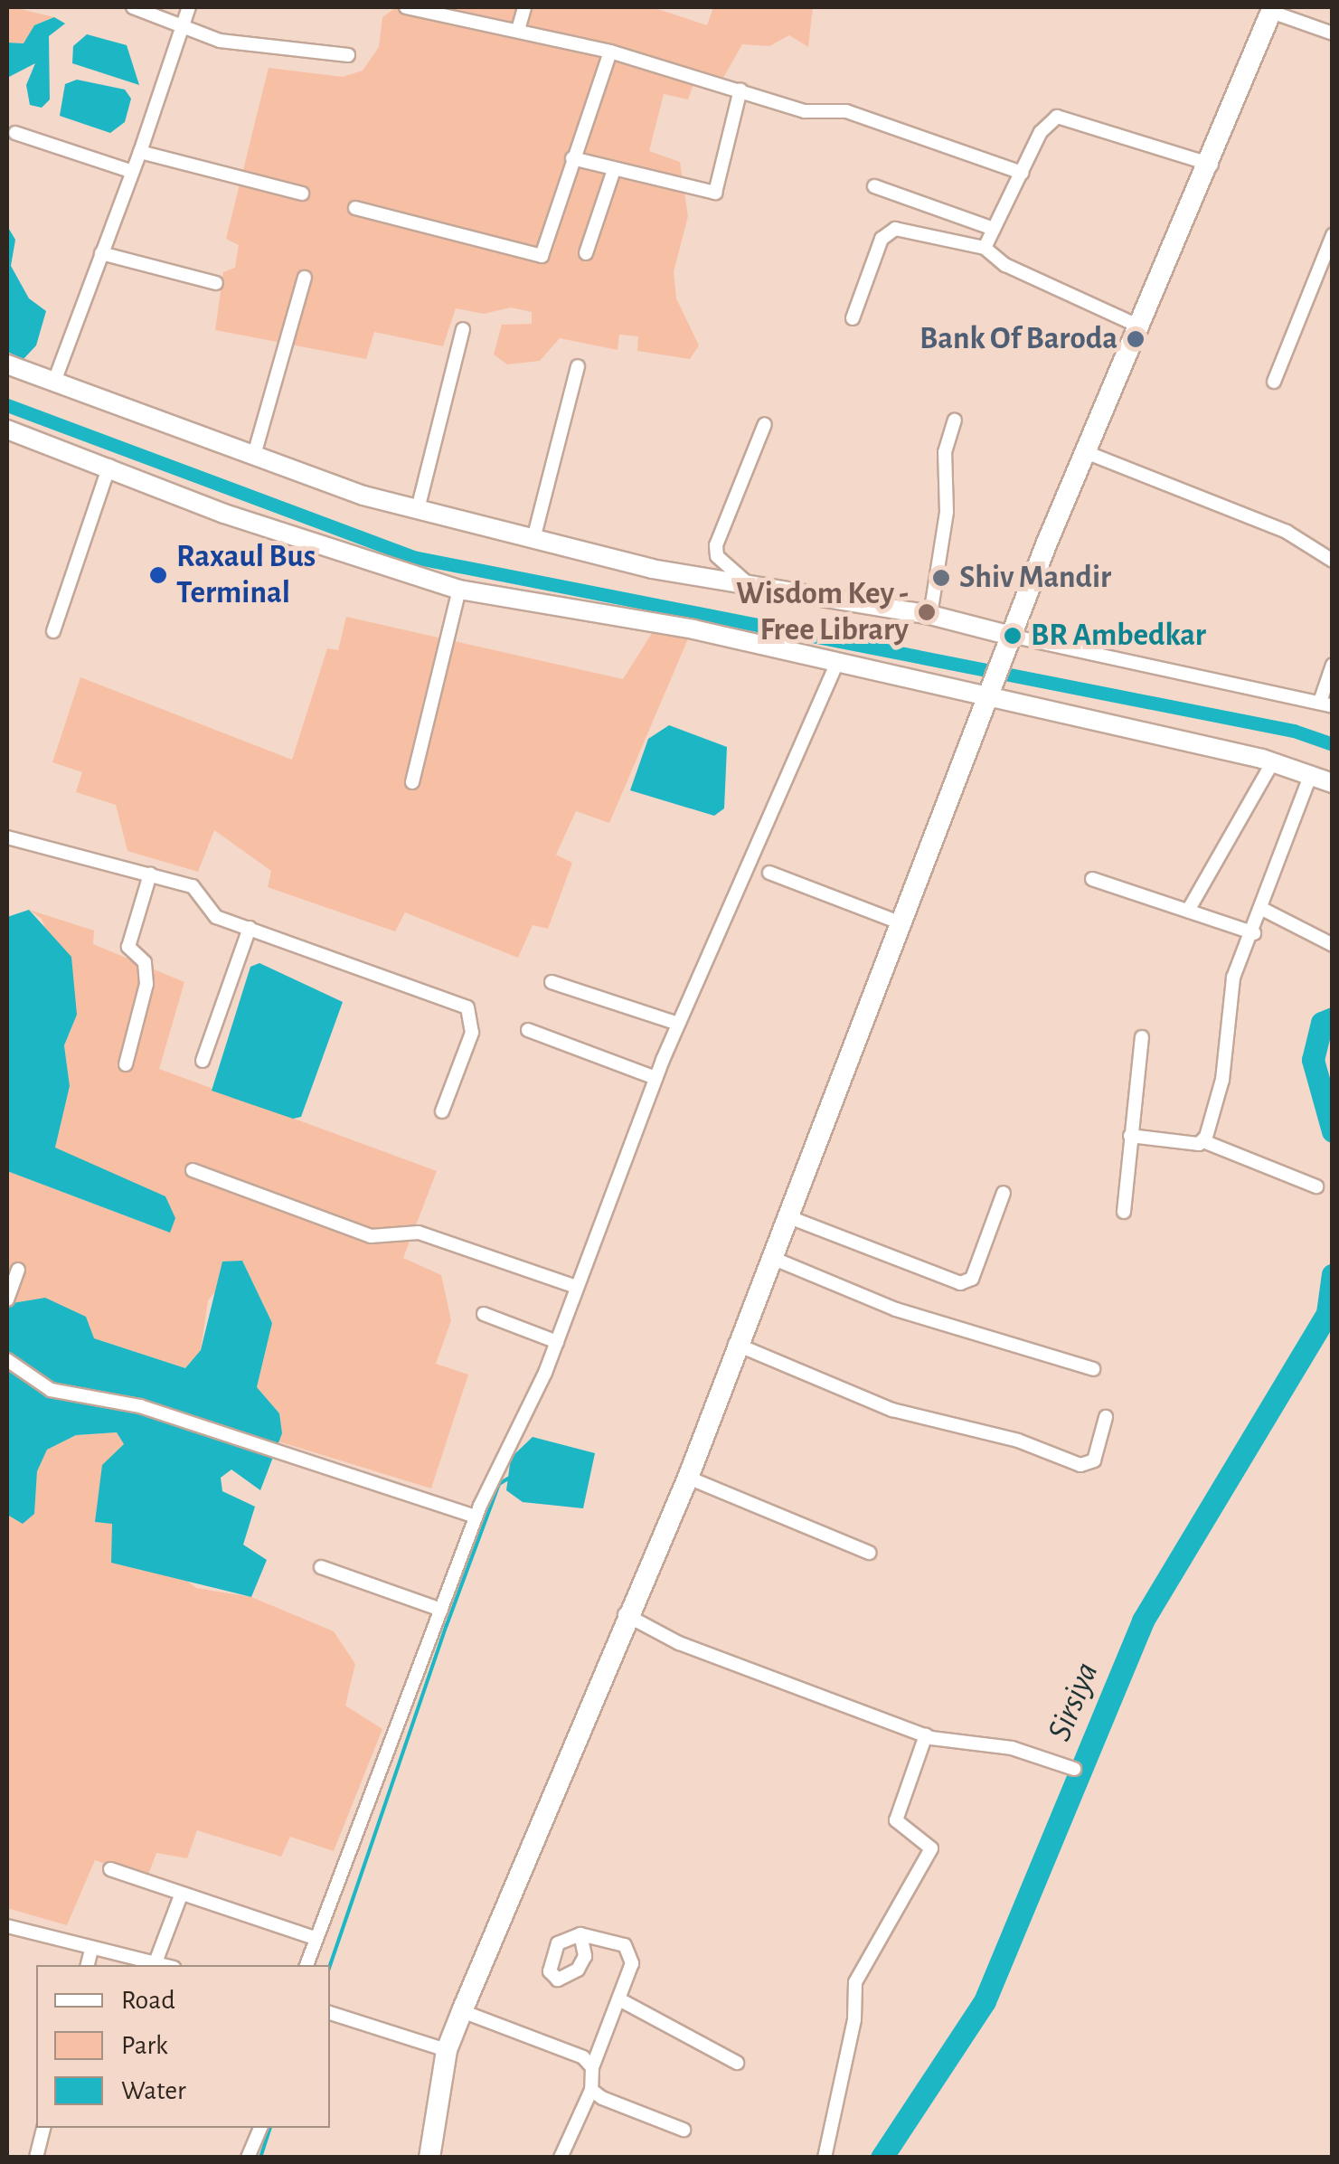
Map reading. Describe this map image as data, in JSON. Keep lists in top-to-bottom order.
{
  "water": ["Sirsiya"],
  "places": [
    "Bank Of Baroda",
    "Raxaul Bus Terminal",
    "Shiv Mandir",
    "Wisdom Key - Free Library",
    "BR Ambedkar"
  ],
  "legend": ["Road", "Park", "Water"]
}
